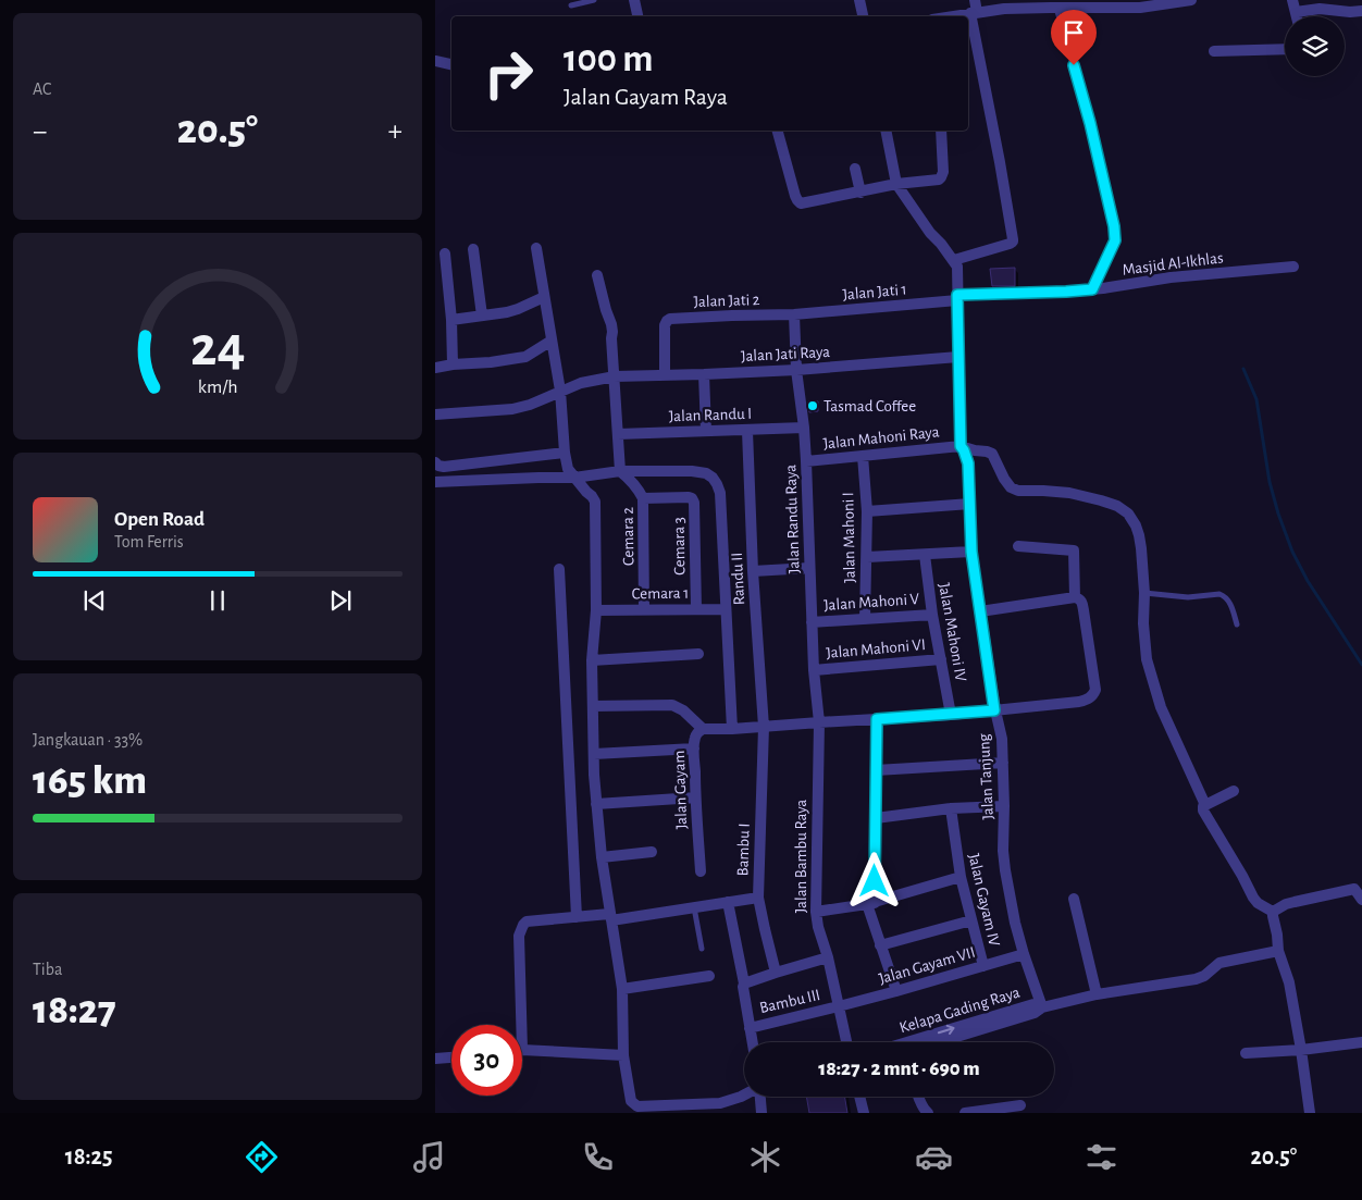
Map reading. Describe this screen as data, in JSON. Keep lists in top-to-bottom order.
{
  "streets": {
    "street": [
      "Masjid Al-Ikhlas",
      "Jalan Jati 1",
      "Jalan Jati 2",
      "Jalan Jati Raya",
      "Jalan Randu I",
      "Jalan Mahoni Raya",
      "Jalan Randu Raya",
      "Cemara 2",
      "Jalan Mahoni I",
      "Cemara 3",
      "Randu II",
      "Cemara 1",
      "Jalan Mahoni V",
      "Jalan Mahoni IV",
      "Jalan Mahoni VI",
      "Jalan Tanjung",
      "Jalan Gayam",
      "Bambu I",
      "Jalan Bambu Raya",
      "Jalan Gayam IV",
      "Jalan Gayam VII",
      "Bambu III",
      "Kelapa Gading Raya"
    ]
  },
  "crossings": [
    ["Masjid Al-Ikhlas", "Jalan Jati 1"],
    ["Masjid Al-Ikhlas", "Jalan Tanjung"],
    ["Jalan Jati 1", "Jalan Jati 2"],
    ["Jalan Jati 1", "Jalan Randu Raya"],
    ["Jalan Jati 1", "Jalan Tanjung"],
    ["Jalan Jati 2", "Jalan Jati Raya"],
    ["Jalan Jati 2", "Jalan Randu Raya"],
    ["Jalan Jati Raya", "Jalan Randu Raya"],
    ["Jalan Jati Raya", "Jalan Tanjung"],
    ["Jalan Randu I", "Jalan Randu Raya"],
    ["Jalan Randu I", "Randu II"],
    ["Jalan Mahoni Raya", "Jalan Randu Raya"],
    ["Jalan Mahoni Raya", "Jalan Mahoni I"],
    ["Jalan Mahoni Raya", "Jalan Tanjung"],
    ["Jalan Randu Raya", "Jalan Mahoni V"],
    ["Jalan Randu Raya", "Jalan Mahoni VI"],
    ["Jalan Randu Raya", "Jalan Bambu Raya"],
    ["Cemara 2", "Cemara 3"],
    ["Cemara 2", "Cemara 1"],
    ["Jalan Mahoni I", "Jalan Mahoni V"],
    ["Cemara 3", "Cemara 1"],
    ["Randu II", "Bambu I"],
    ["Jalan Mahoni V", "Jalan Mahoni IV"],
    ["Jalan Mahoni IV", "Jalan Mahoni VI"],
    ["Jalan Tanjung", "Jalan Gayam VII"],
    ["Jalan Tanjung", "Kelapa Gading Raya"],
    ["Jalan Bambu Raya", "Jalan Gayam VII"],
    ["Jalan Bambu Raya", "Bambu III"],
    ["Jalan Gayam IV", "Jalan Gayam VII"],
    ["Jalan Gayam VII", "Bambu III"]
  ],
  "places": ["Tasmad Coffee"],
  "page": {
    "tile": [
      "AC",
      ["Jangkauan · 33%", "165 km"],
      ["Tiba", "18:27"]
    ],
    "turn": ["100 m", "Jalan Gayam Raya"],
    "heat": ["−", "20.5°", "+"],
    "song": ["Open Road", "Tom Ferris"],
    "limit": "30",
    "trip": "18:27 · 2 mnt · 690 m",
    "tabs": ["18:25", "20.5°"],
    "gauge": ["24", "km/h"]
  }
}
